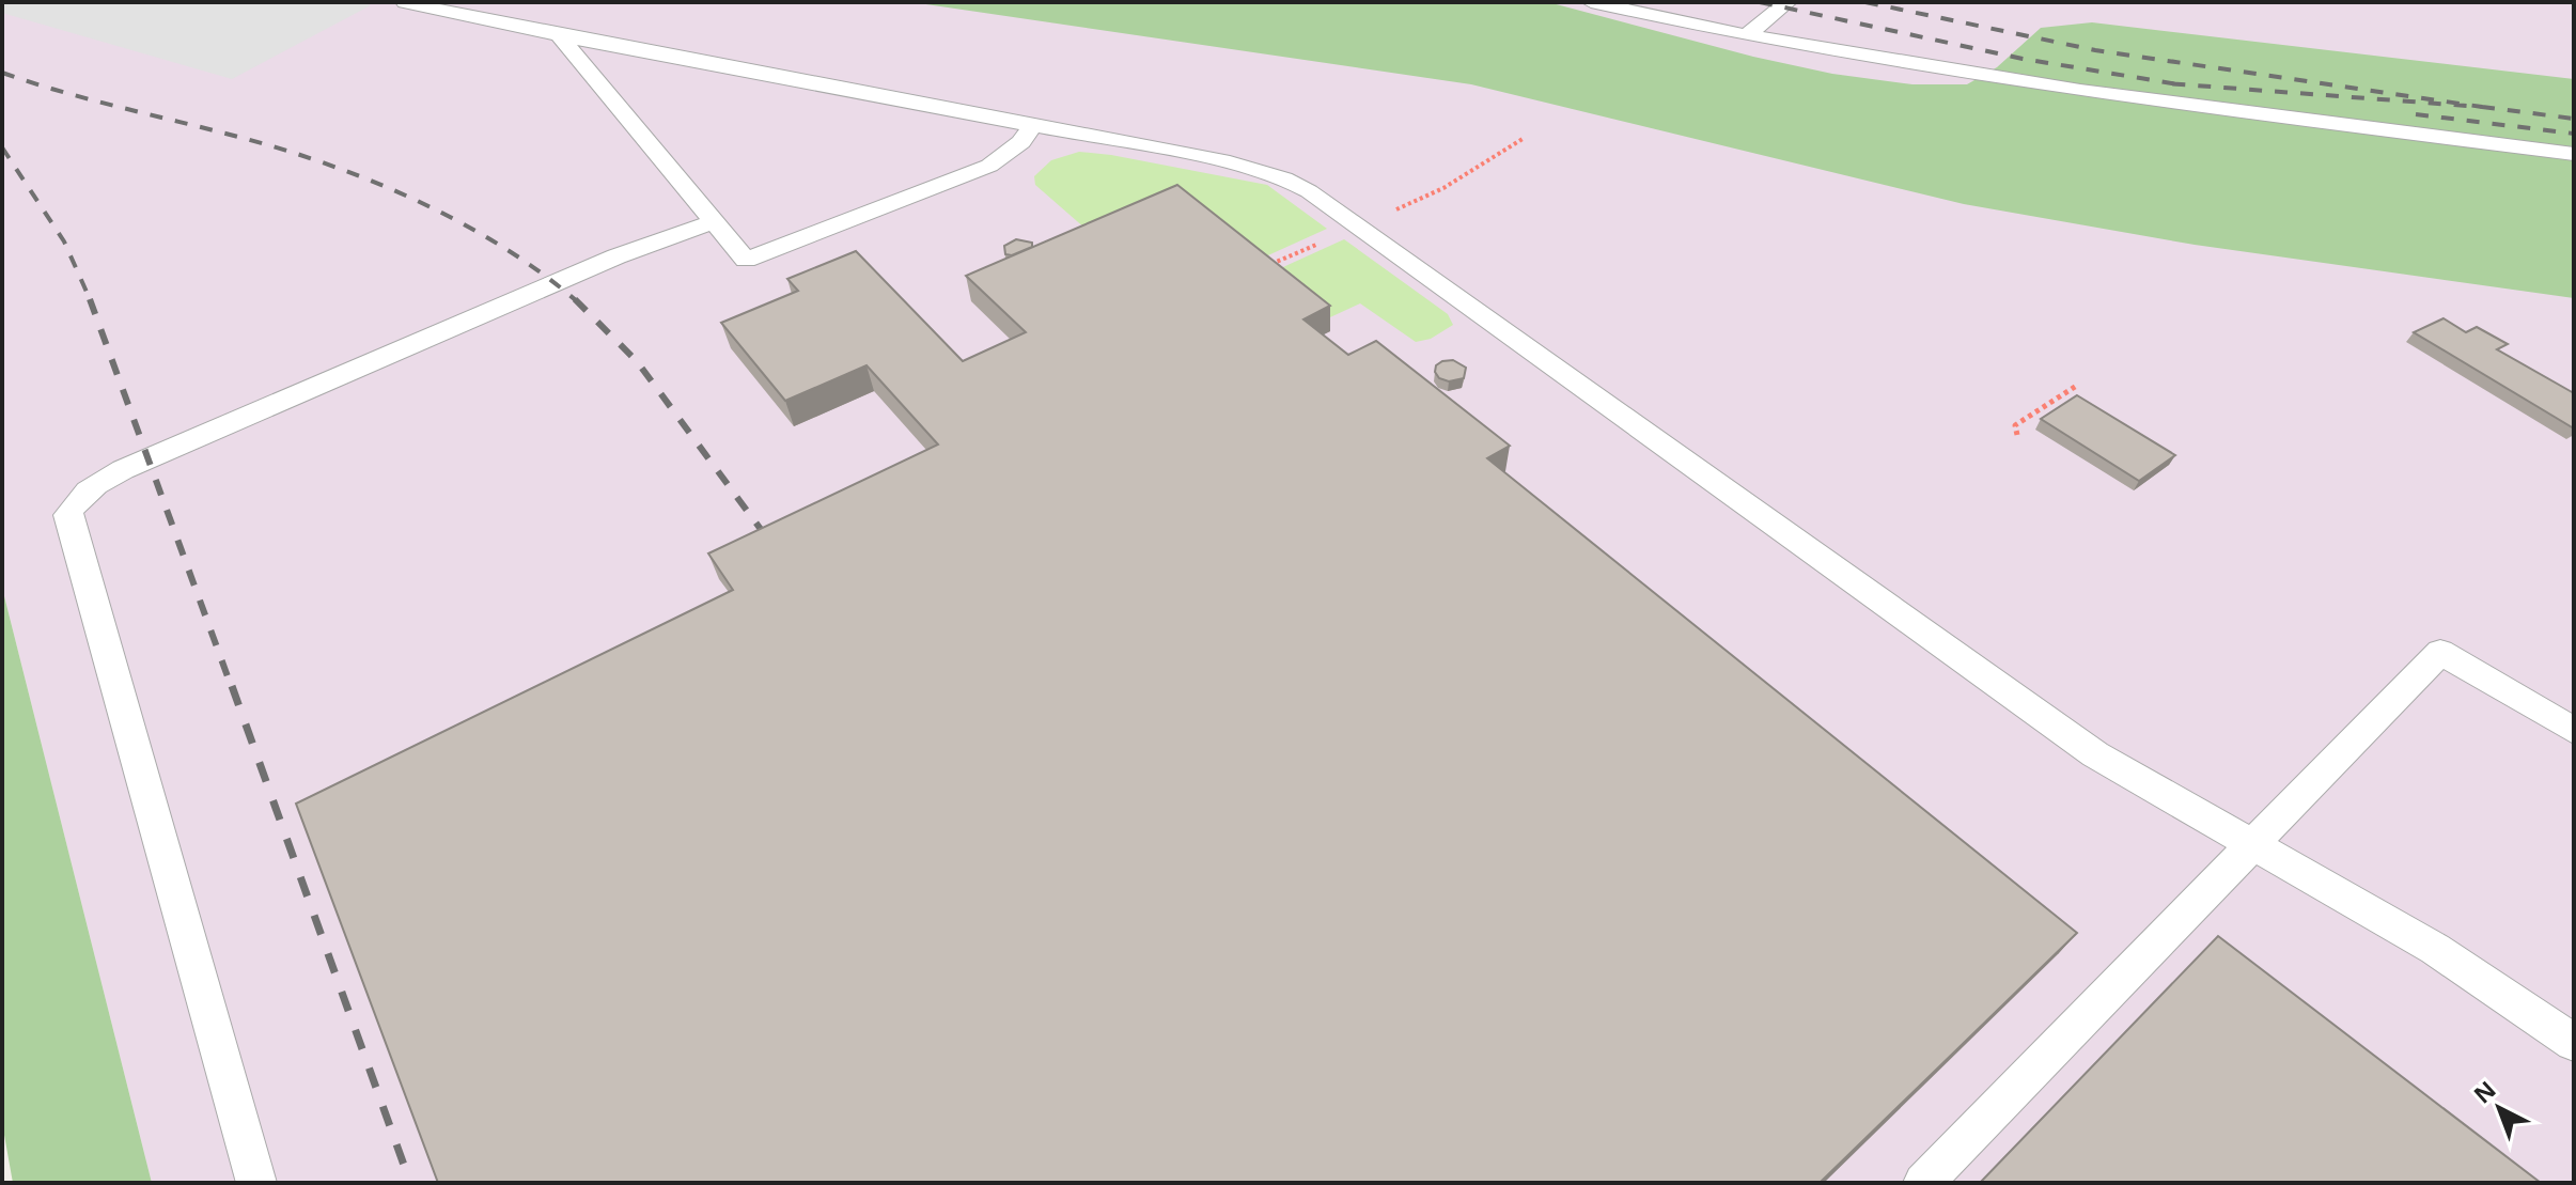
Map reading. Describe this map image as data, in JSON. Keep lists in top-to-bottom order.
{
  "north": "top left"
}
